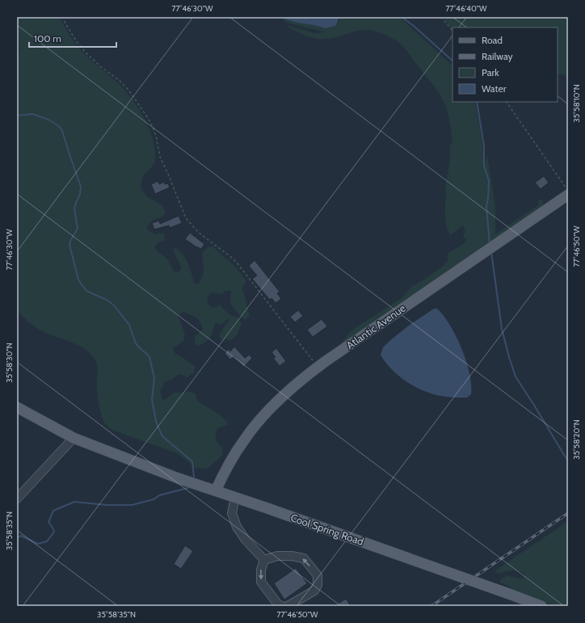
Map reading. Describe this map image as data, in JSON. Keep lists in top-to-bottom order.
{
  "streets": {
    "main road": ["Atlantic Avenue", "Cool Spring Road"]
  },
  "crossings": [
    ["Atlantic Avenue", "Cool Spring Road"]
  ],
  "legend": [
    "Road",
    "Railway",
    "Park",
    "Water"
  ],
  "scale_bar": "100 m",
  "coordinates": [
    "77°46'30\"W",
    "77°46'40\"W",
    "35°58'10\"N",
    "77°46'50\"W",
    "35°58'30\"N",
    "35°58'20\"N",
    "35°58'35\"N"
  ]
}
